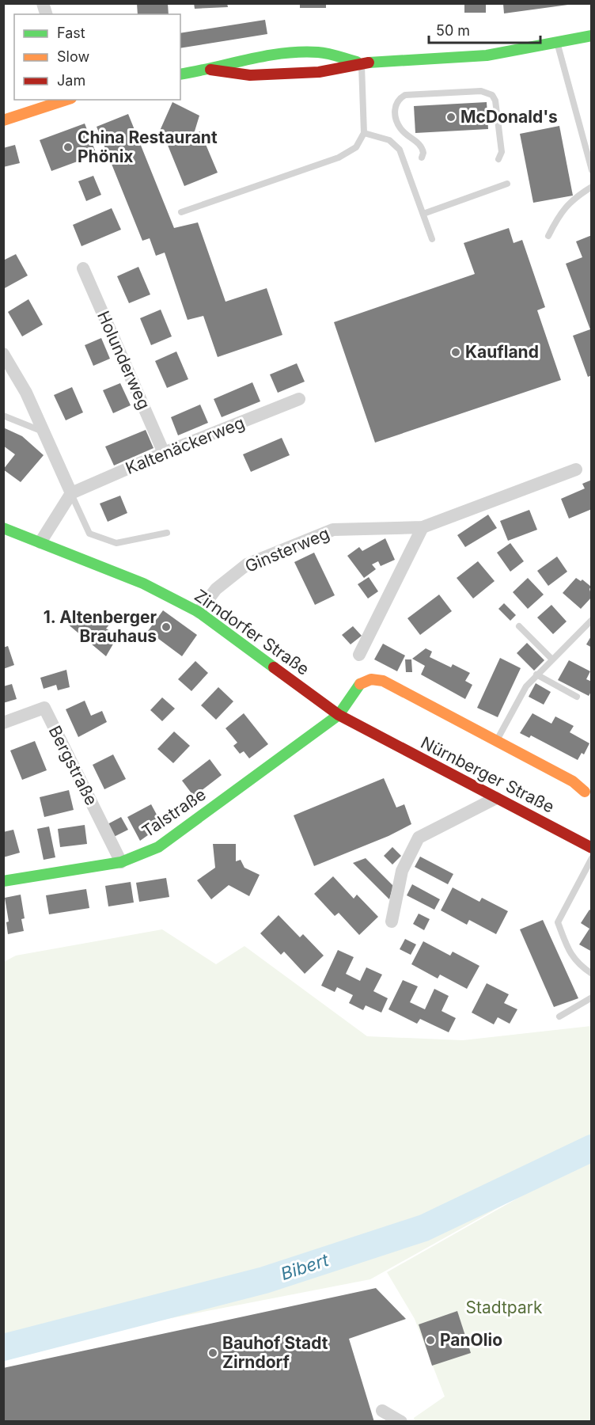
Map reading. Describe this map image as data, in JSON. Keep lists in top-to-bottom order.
{
  "streets": {
    "main road": ["Zirndorfer Straße", "Nürnberger Straße", "Talstraße"],
    "street": [
      "Holunderweg",
      "Kaltenäckerweg",
      "Ginsterweg",
      "Bergstraße"
    ]
  },
  "crossings": [
    ["Holunderweg", "Kaltenäckerweg"],
    ["Ginsterweg", "Zirndorfer Straße"],
    ["Zirndorfer Straße", "Nürnberger Straße"],
    ["Zirndorfer Straße", "Talstraße"],
    ["Bergstraße", "Talstraße"],
    ["Nürnberger Straße", "Talstraße"]
  ],
  "water": ["Bibert"],
  "parks": ["Stadtpark"],
  "places": [
    "McDonald's",
    "China Restaurant Phönix",
    "Kaufland",
    "1. Altenberger Brauhaus",
    "PanOlio",
    "Bauhof Stadt Zirndorf"
  ],
  "legend": ["Fast", "Slow", "Jam"],
  "scale_bar": "50 m"
}
